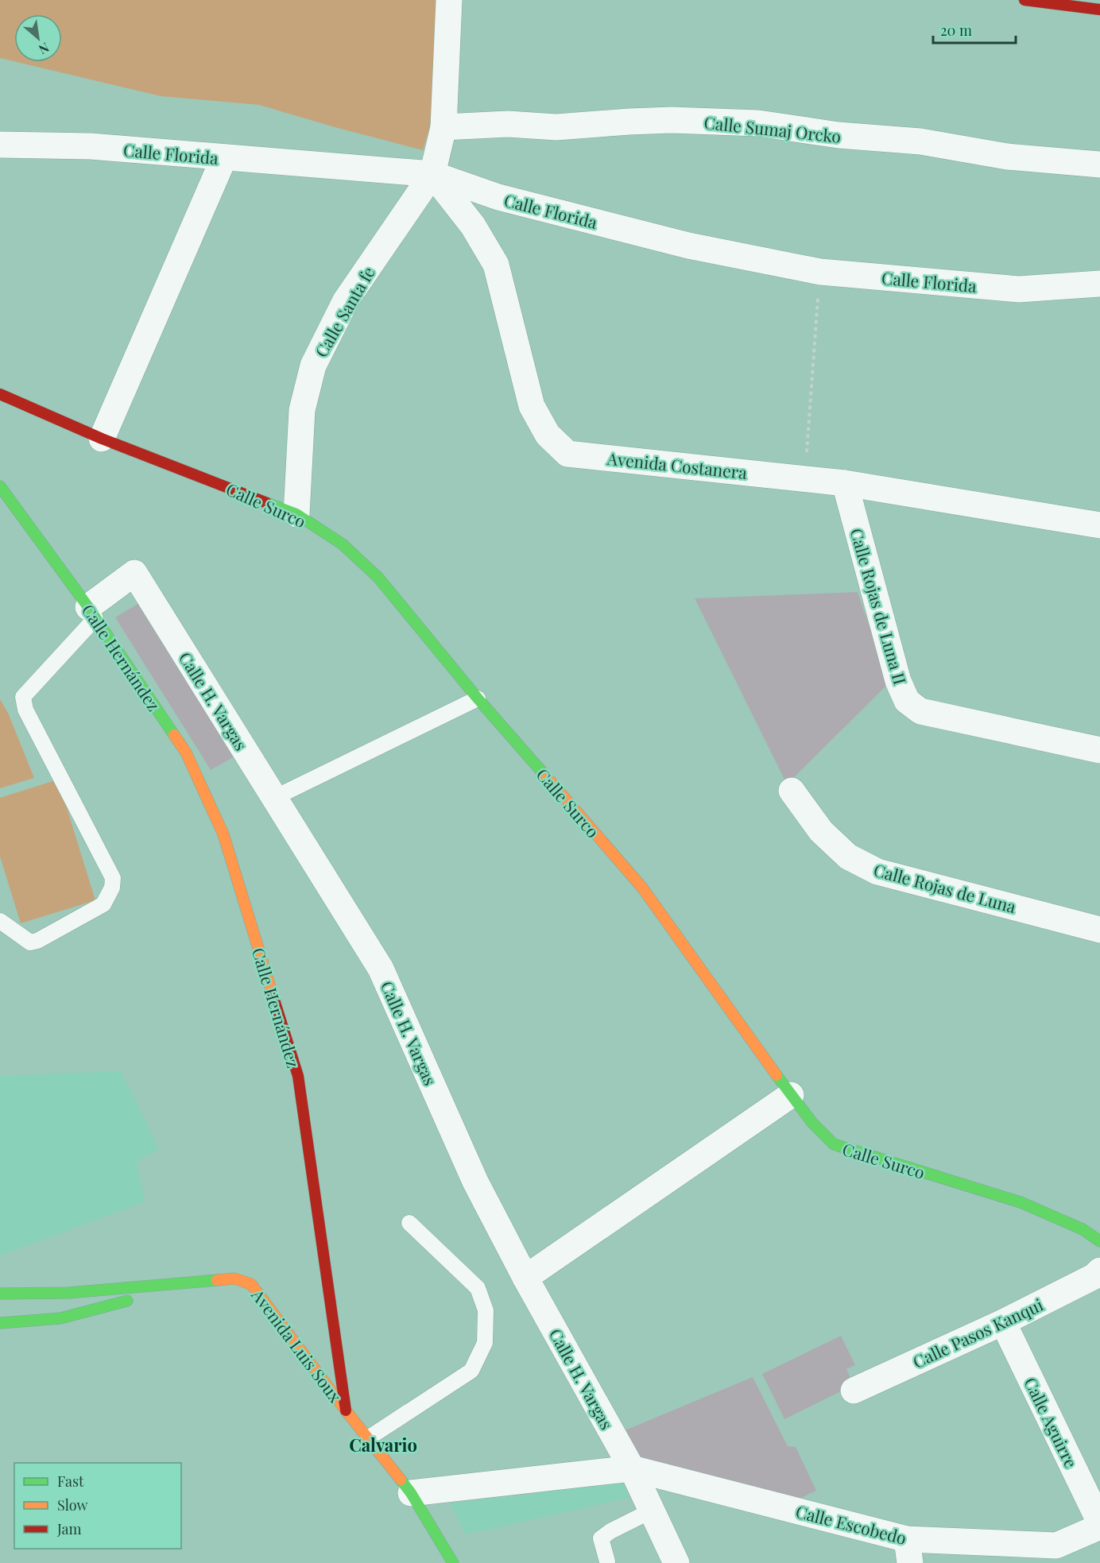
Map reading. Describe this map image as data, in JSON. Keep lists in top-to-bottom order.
{
  "streets": {
    "main road": ["Calle Surco", "Calle Hernández", "Avenida Luis Soux"],
    "street": [
      "Calle Sumaj Orcko",
      "Calle Florida",
      "Calle Santa fe",
      "Avenida Costanera",
      "Calle Rojas de Luna II",
      "Calle H. Vargas",
      "Calle Rojas de Luna",
      "Calle Pasos Kanqui",
      "Calle Aguirre",
      "Calle Escobedo"
    ]
  },
  "crossings": [
    ["Calle Sumaj Orcko", "Calle Santa fe"],
    ["Calle Florida", "Calle Santa fe"],
    ["Calle Florida", "Avenida Costanera"],
    ["Calle Santa fe", "Avenida Costanera"],
    ["Calle Santa fe", "Calle Surco"],
    ["Avenida Costanera", "Calle Rojas de Luna II"],
    ["Calle Hernández", "Calle H. Vargas"],
    ["Calle Hernández", "Avenida Luis Soux"],
    ["Calle H. Vargas", "Calle Escobedo"],
    ["Calle Pasos Kanqui", "Calle Aguirre"]
  ],
  "districts": ["Calvario"],
  "legend": ["Fast", "Slow", "Jam"],
  "scale_bar": "20 m",
  "north": "bottom right"
}
